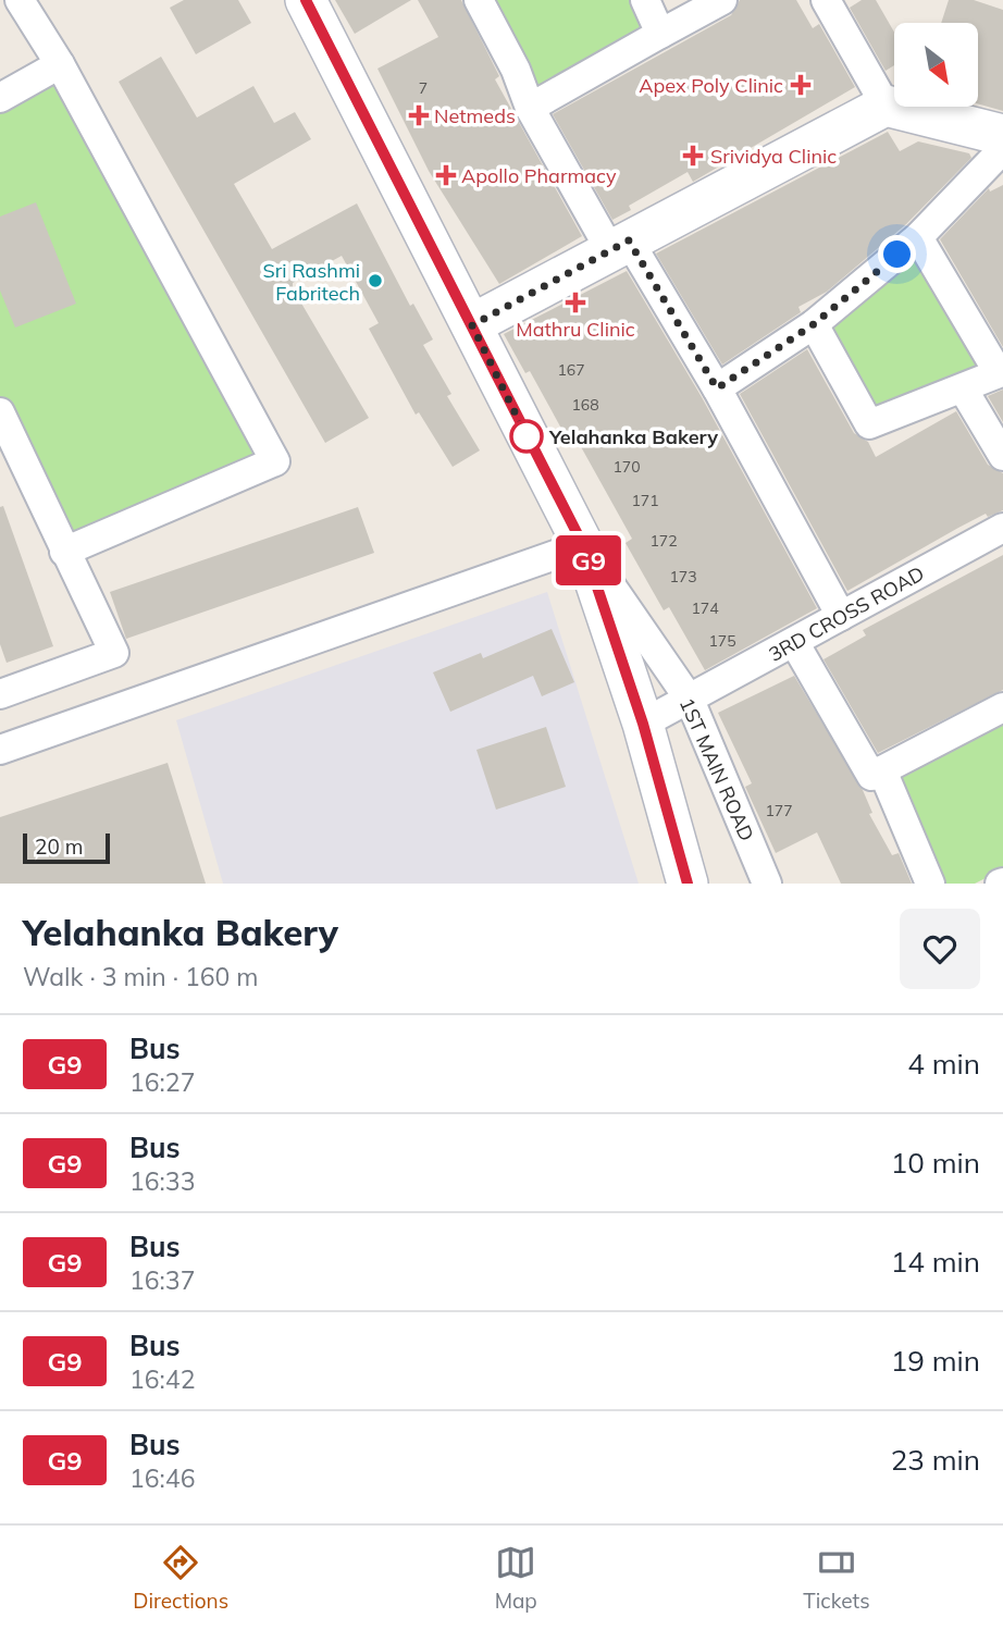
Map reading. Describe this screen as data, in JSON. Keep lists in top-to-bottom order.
{
  "streets": {
    "street": ["3RD CROSS ROAD", "1ST MAIN ROAD"]
  },
  "crossings": [
    ["3RD CROSS ROAD", "1ST MAIN ROAD"]
  ],
  "places": {
    "health": [
      "Apex Poly Clinic",
      "Netmeds",
      "Srividya Clinic",
      "Apollo Pharmacy",
      "Mathru Clinic"
    ],
    "other": ["Sri Rashmi Fabritech", "Yelahanka Bakery"]
  },
  "lines": ["bus line G9"],
  "house_numbers": [
    "7",
    "167",
    "168",
    "170",
    "171",
    "172",
    "173",
    "174",
    "175",
    "177"
  ],
  "scale_bar": "20 m",
  "north": "bottom right",
  "page": {
    "on_map": "G9",
    "scale": "20 m",
    "heading": ["Yelahanka Bakery", "Walk · 3 min · 160 m"],
    "list": [
      {
        "mark": "G9",
        "name": "Bus",
        "note": "16:27",
        "value": "4 min"
      },
      {
        "mark": "G9",
        "name": "Bus",
        "note": "16:33",
        "value": "10 min"
      },
      {
        "mark": "G9",
        "name": "Bus",
        "note": "16:37",
        "value": "14 min"
      },
      {
        "mark": "G9",
        "name": "Bus",
        "note": "16:42",
        "value": "19 min"
      },
      {
        "mark": "G9",
        "name": "Bus",
        "note": "16:46",
        "value": "23 min"
      }
    ],
    "tabs": ["Directions", "Map", "Tickets"]
  }
}
